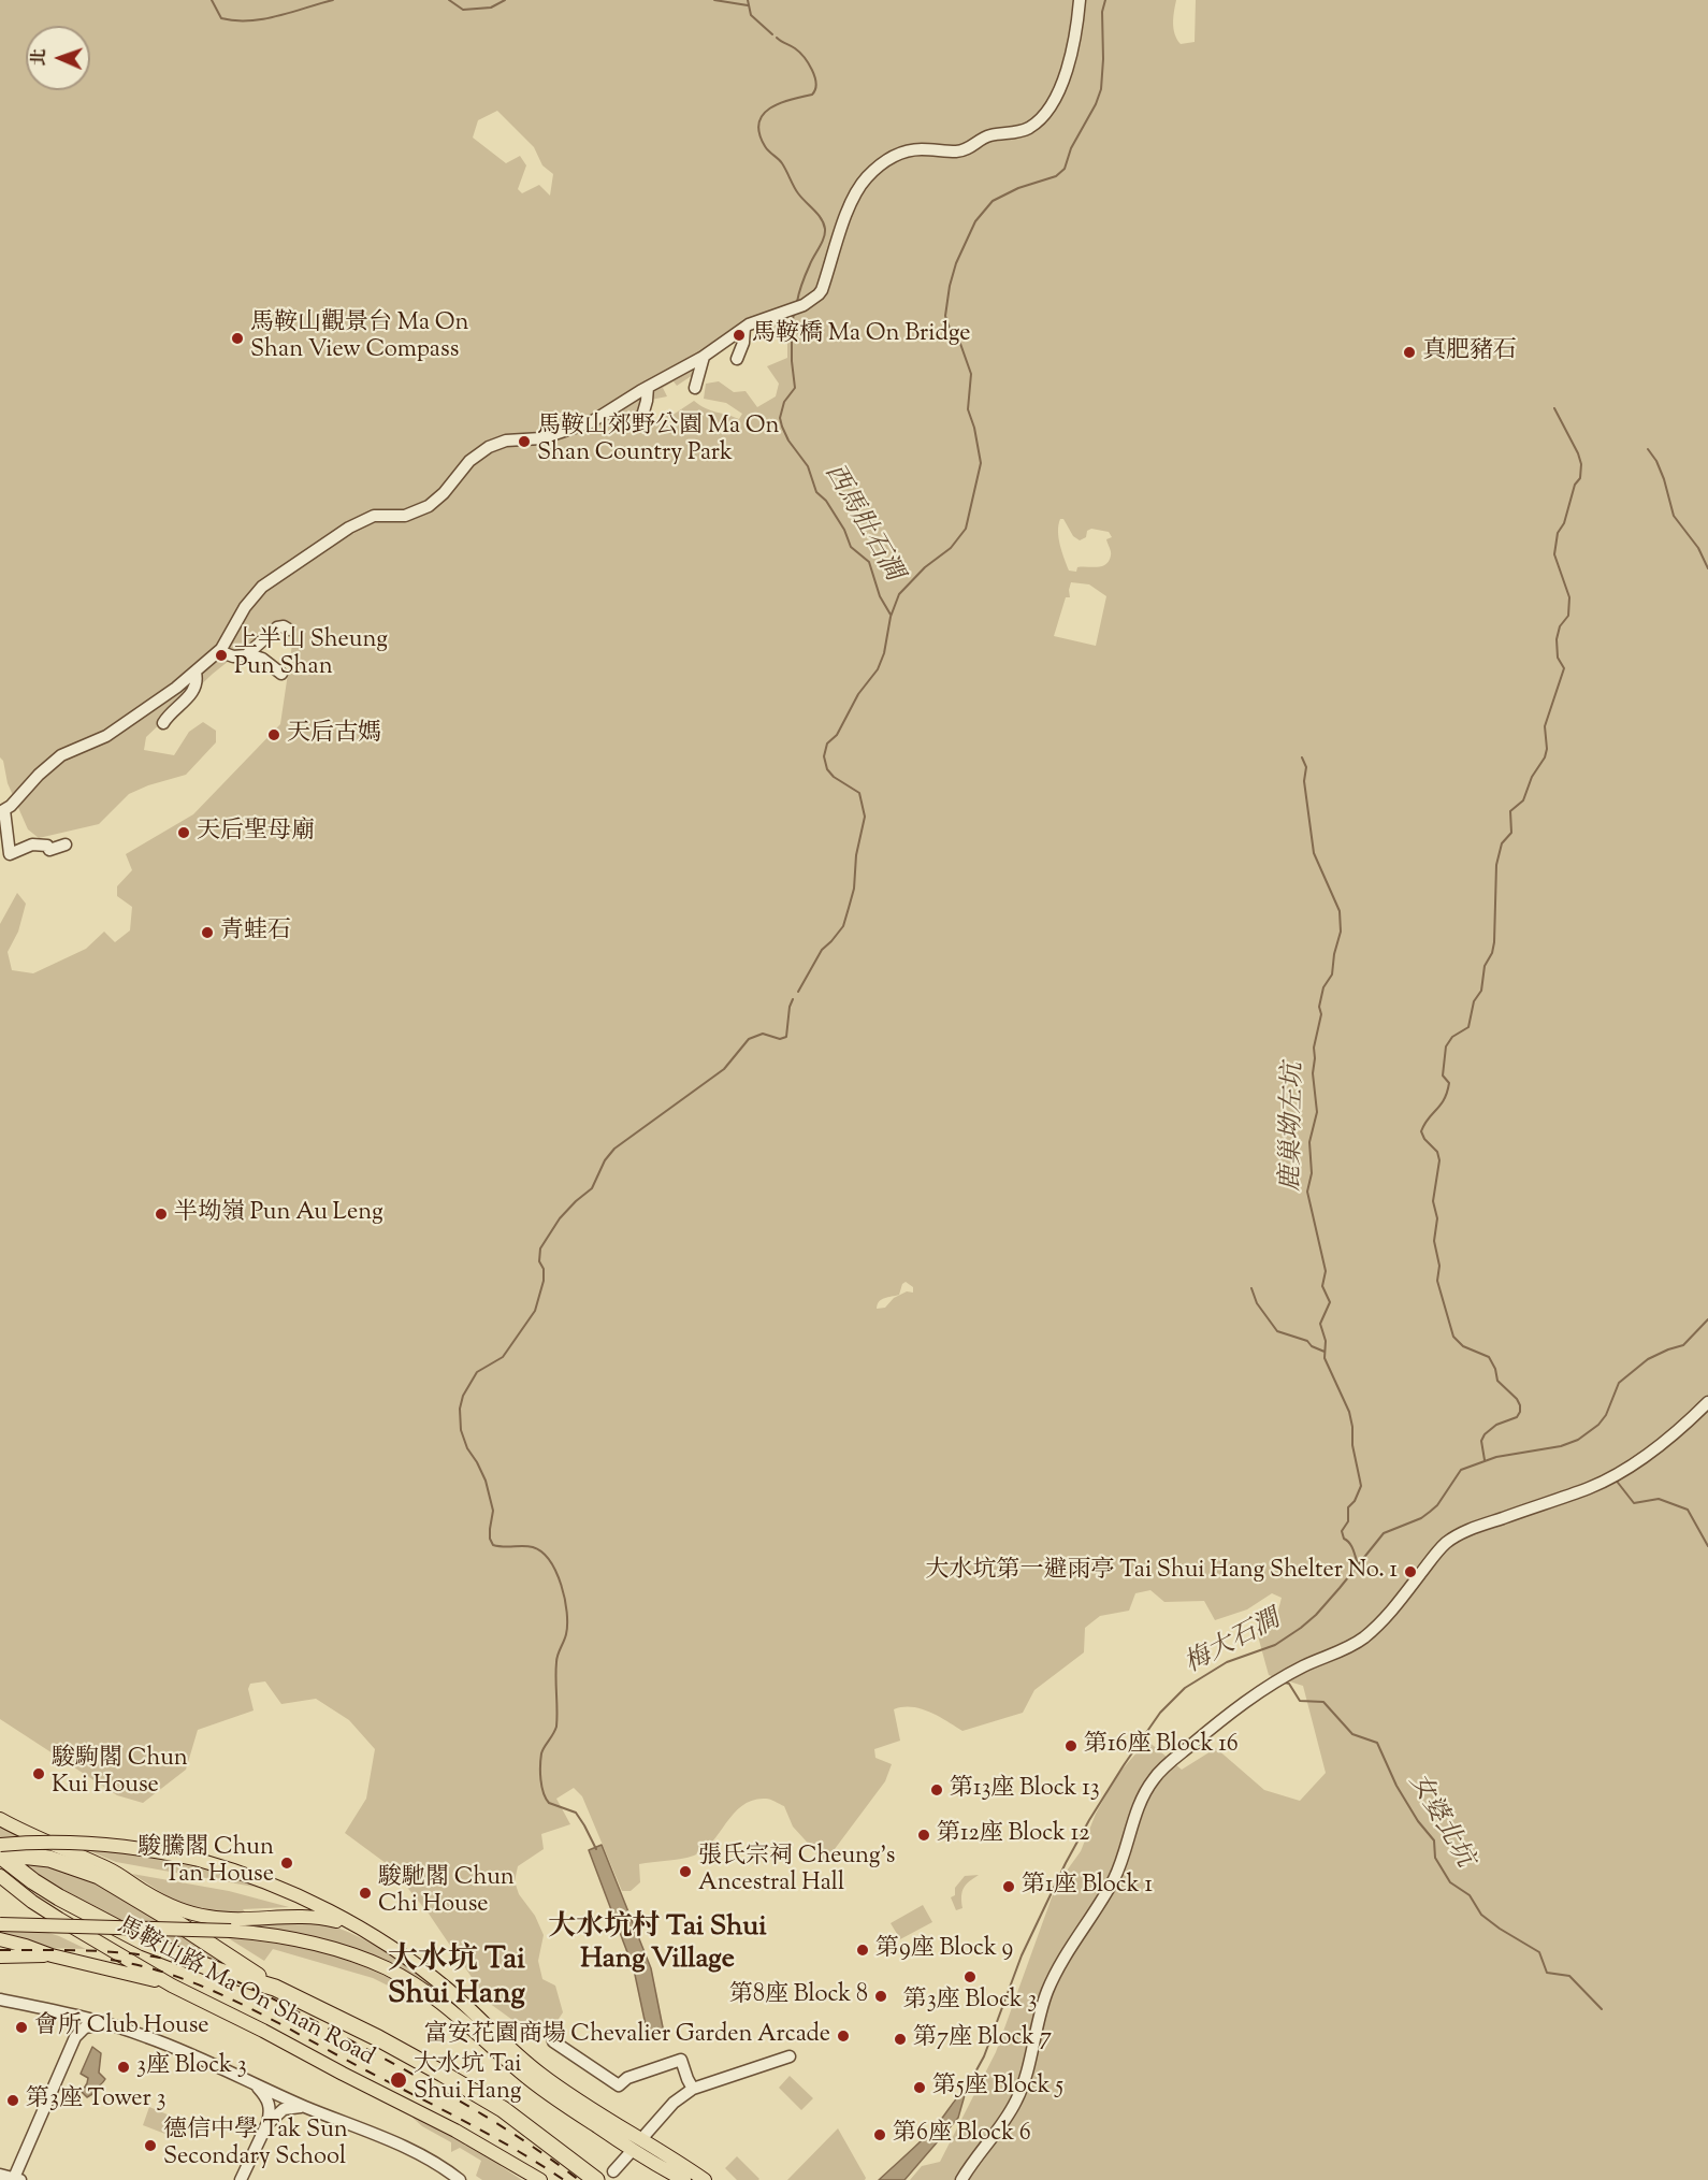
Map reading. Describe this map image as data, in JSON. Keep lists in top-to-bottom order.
{
  "streets": {
    "highway": ["馬鞍山路 Ma On Shan Road"]
  },
  "districts": ["大水坑村 Tai Shui Hang Village", "大水坑 Tai Shui Hang"],
  "water": [
    "西馬肚石澗",
    "鹿巢坳左坑",
    "梅大石澗",
    "女婆北坑"
  ],
  "places": [
    "馬鞍橋 Ma On Bridge",
    "馬鞍山觀景台 Ma On Shan View Compass",
    "真肥豬石",
    "馬鞍山郊野公園 Ma On Shan Country Park",
    "上半山 Sheung Pun Shan",
    "天后古媽",
    "天后聖母廟",
    "青蛙石",
    "半坳嶺 Pun Au Leng",
    "大水坑第一避雨亭 Tai Shui Hang Shelter No. 1",
    "第16座 Block 16",
    "駿駒閣 Chun Kui House",
    "第13座 Block 13",
    "第12座 Block 12",
    "駿騰閣 Chun Tan House",
    "張氏宗祠 Cheung's Ancestral Hall",
    "第1座 Block 1",
    "駿馳閣 Chun Chi House",
    "第9座 Block 9",
    "第3座 Block 3",
    "第8座 Block 8",
    "會所 Club House",
    "富安花園商場 Chevalier Garden Arcade",
    "第7座 Block 7",
    "3座 Block 3",
    "大水坑 Tai Shui Hang",
    "第5座 Block 5",
    "第3座 Tower 3",
    "第6座 Block 6",
    "德信中學 Tak Sun Secondary School"
  ],
  "north": "left"
}
